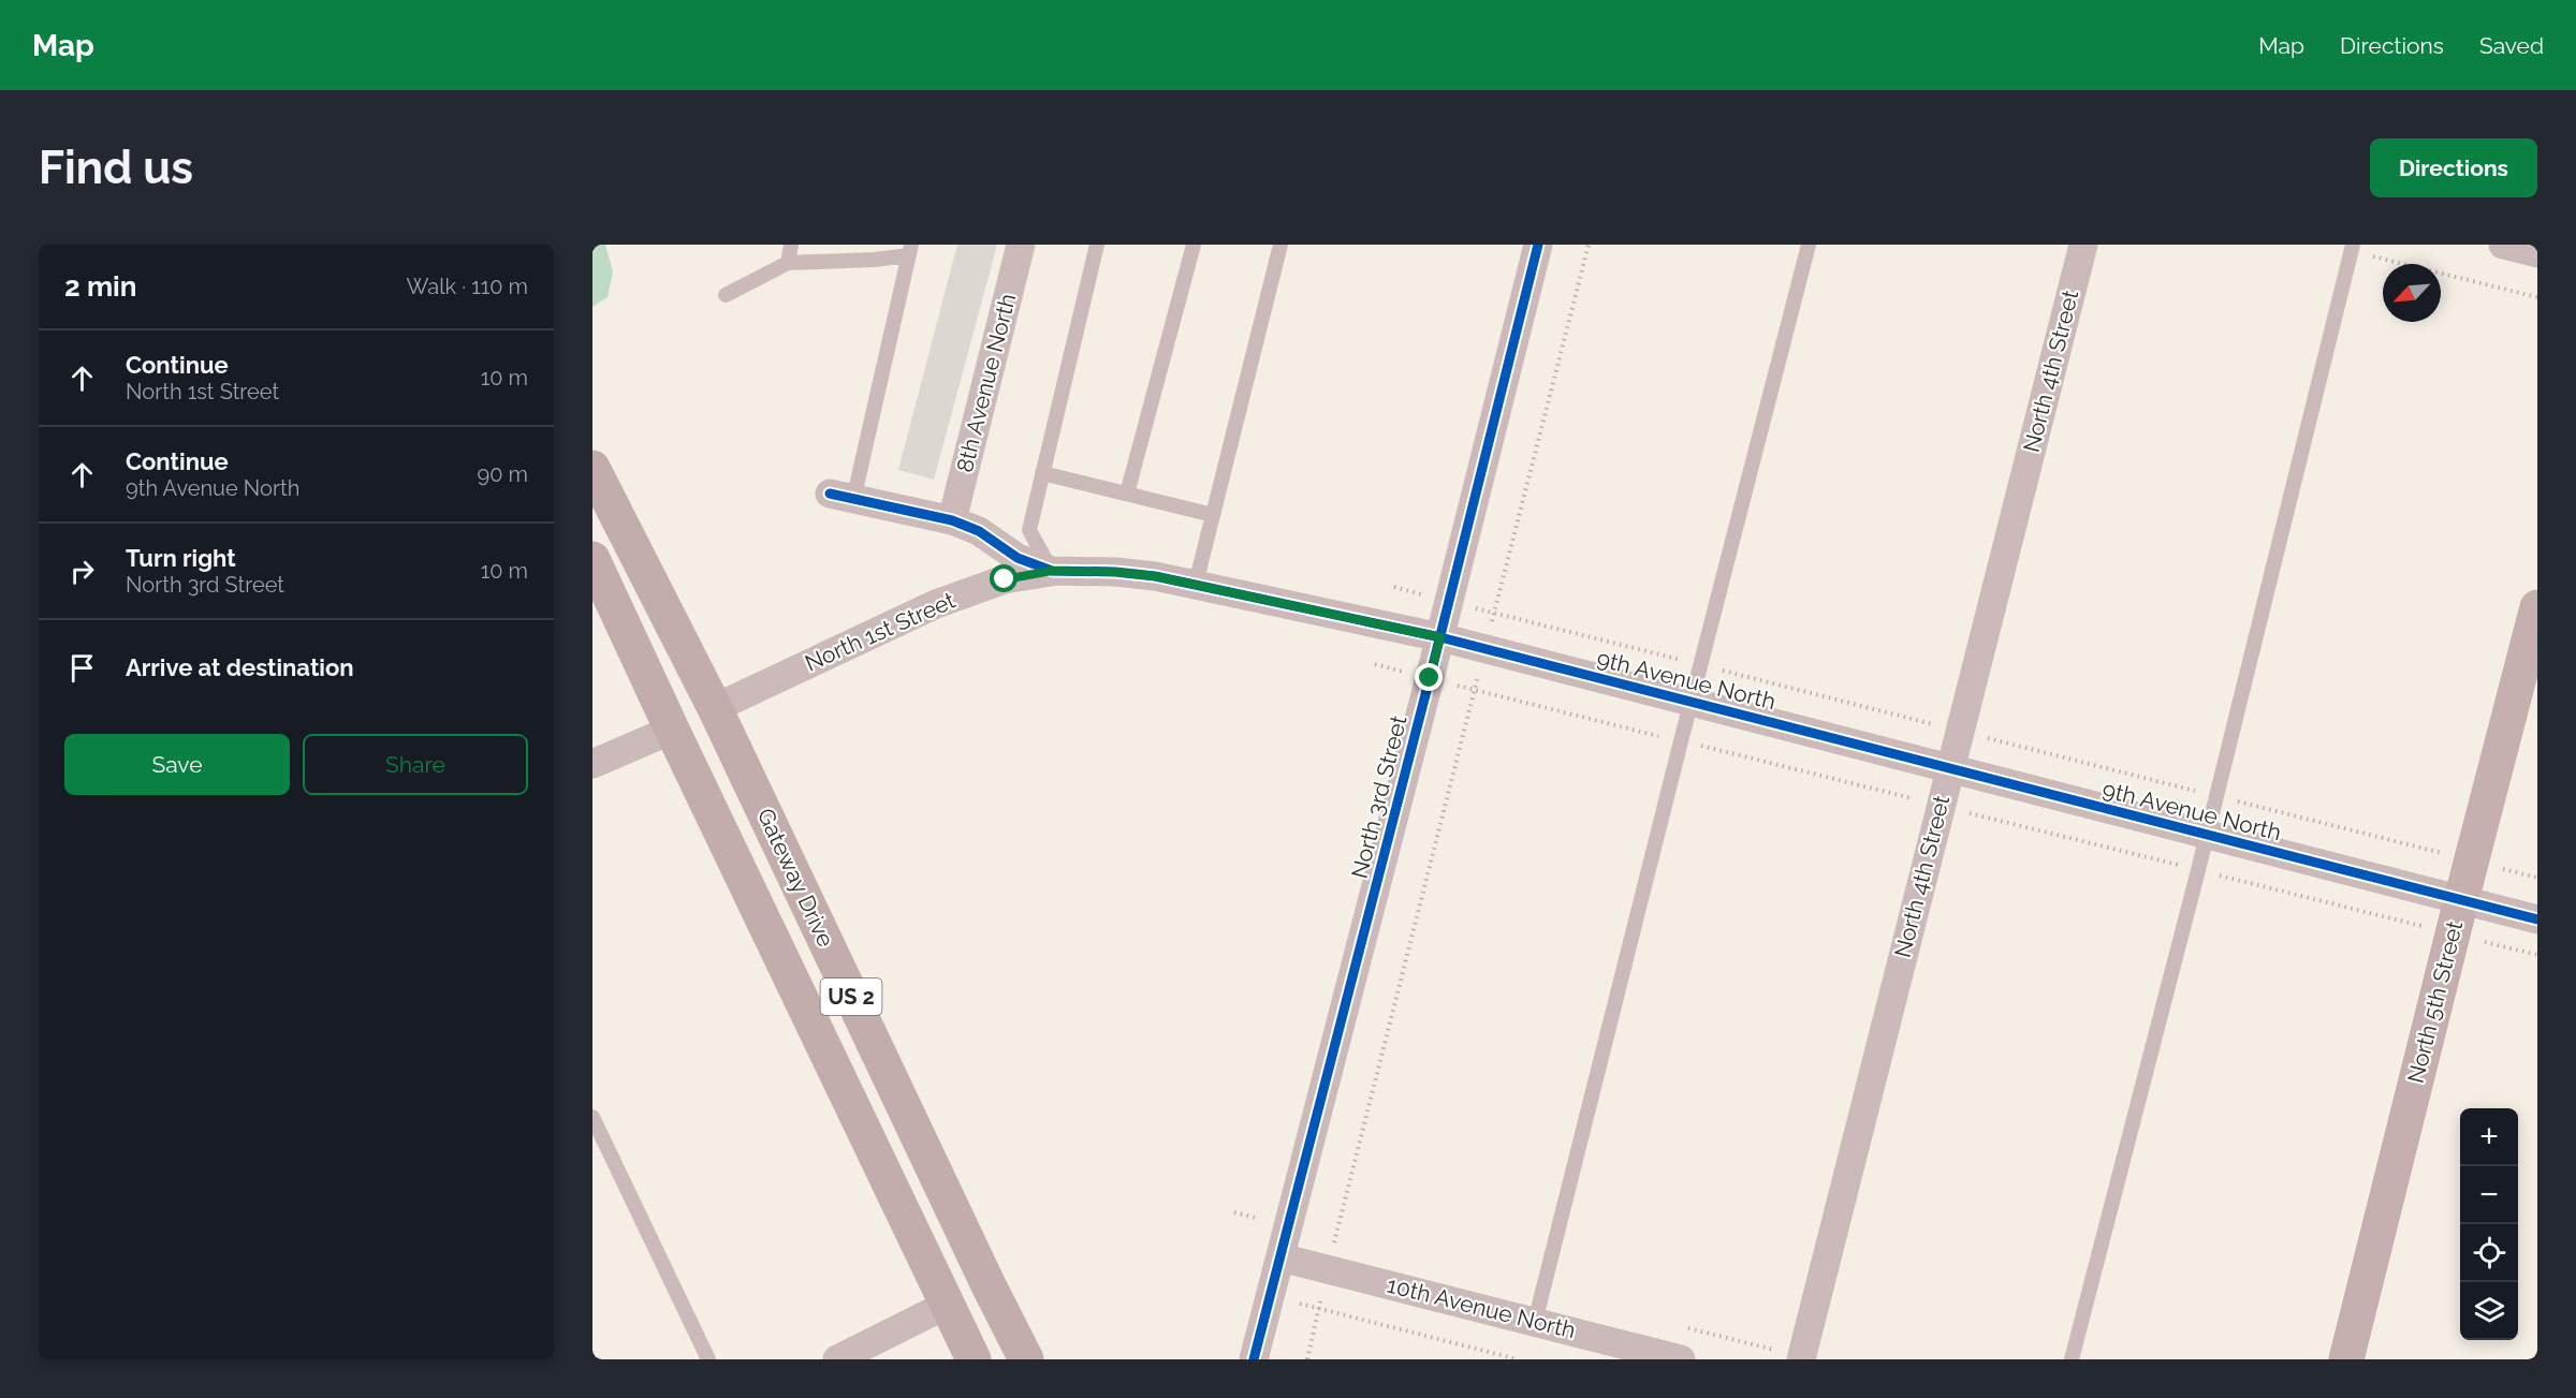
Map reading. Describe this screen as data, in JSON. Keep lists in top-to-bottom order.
{
  "streets": {
    "highway": ["Gateway Drive", "US 2"],
    "main road": ["North 5th Street"],
    "street": [
      "North 4th Street",
      "8th Avenue North",
      "North 1st Street",
      "9th Avenue North",
      "North 3rd Street",
      "10th Avenue North"
    ]
  },
  "crossings": [
    ["North 4th Street", "9th Avenue North"],
    ["8th Avenue North", "9th Avenue North"],
    ["North 1st Street", "9th Avenue North"],
    ["North 1st Street", "Gateway Drive"],
    ["9th Avenue North", "North 3rd Street"],
    ["9th Avenue North", "North 5th Street"],
    ["North 3rd Street", "10th Avenue North"]
  ],
  "north": "bottom left",
  "page": {
    "header": "Map",
    "nav": ["Map", "Directions", "Saved"],
    "buttons": [
      "Directions",
      ["Save", "Share"]
    ],
    "title": "Find us",
    "heading": ["2 min", "Walk · 110 m"],
    "list": [
      ["Continue", "North 1st Street", "10 m"],
      ["Continue", "9th Avenue North", "90 m"],
      ["Turn right", "North 3rd Street", "10 m"],
      "Arrive at destination"
    ],
    "map_buttons": ["+", "−"]
  }
}
